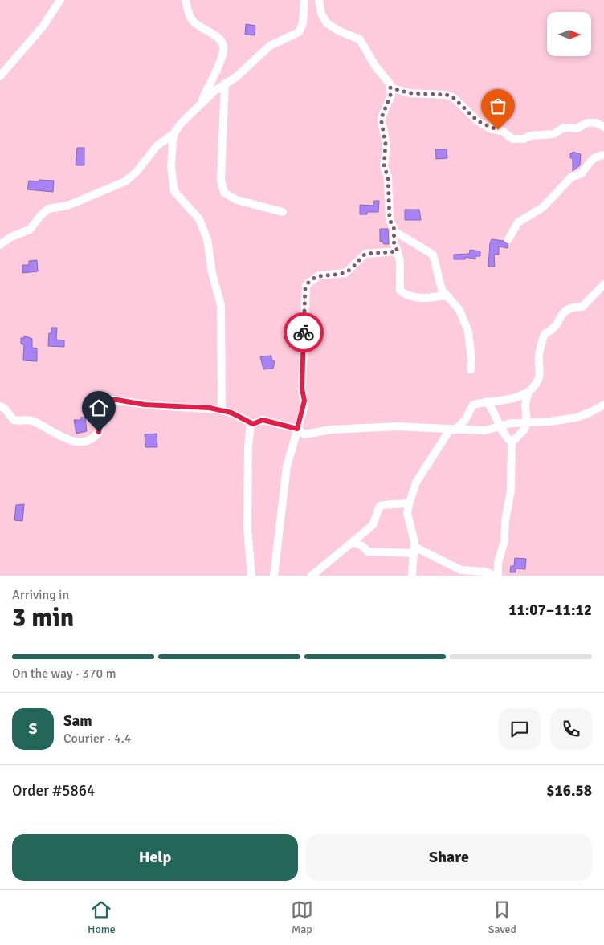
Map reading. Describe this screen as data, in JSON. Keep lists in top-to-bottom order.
{
  "north": "right",
  "page": {
    "heading": ["3 min", "Arriving in", "11:07–11:12"],
    "panel": [
      "Sam",
      "Courier · 4.4",
      "Order #5864",
      "$16.58"
    ],
    "bar": "On the way · 370 m",
    "round": "S",
    "buttons": ["Help", "Share"],
    "tabs": ["Home", "Map", "Saved"]
  }
}
